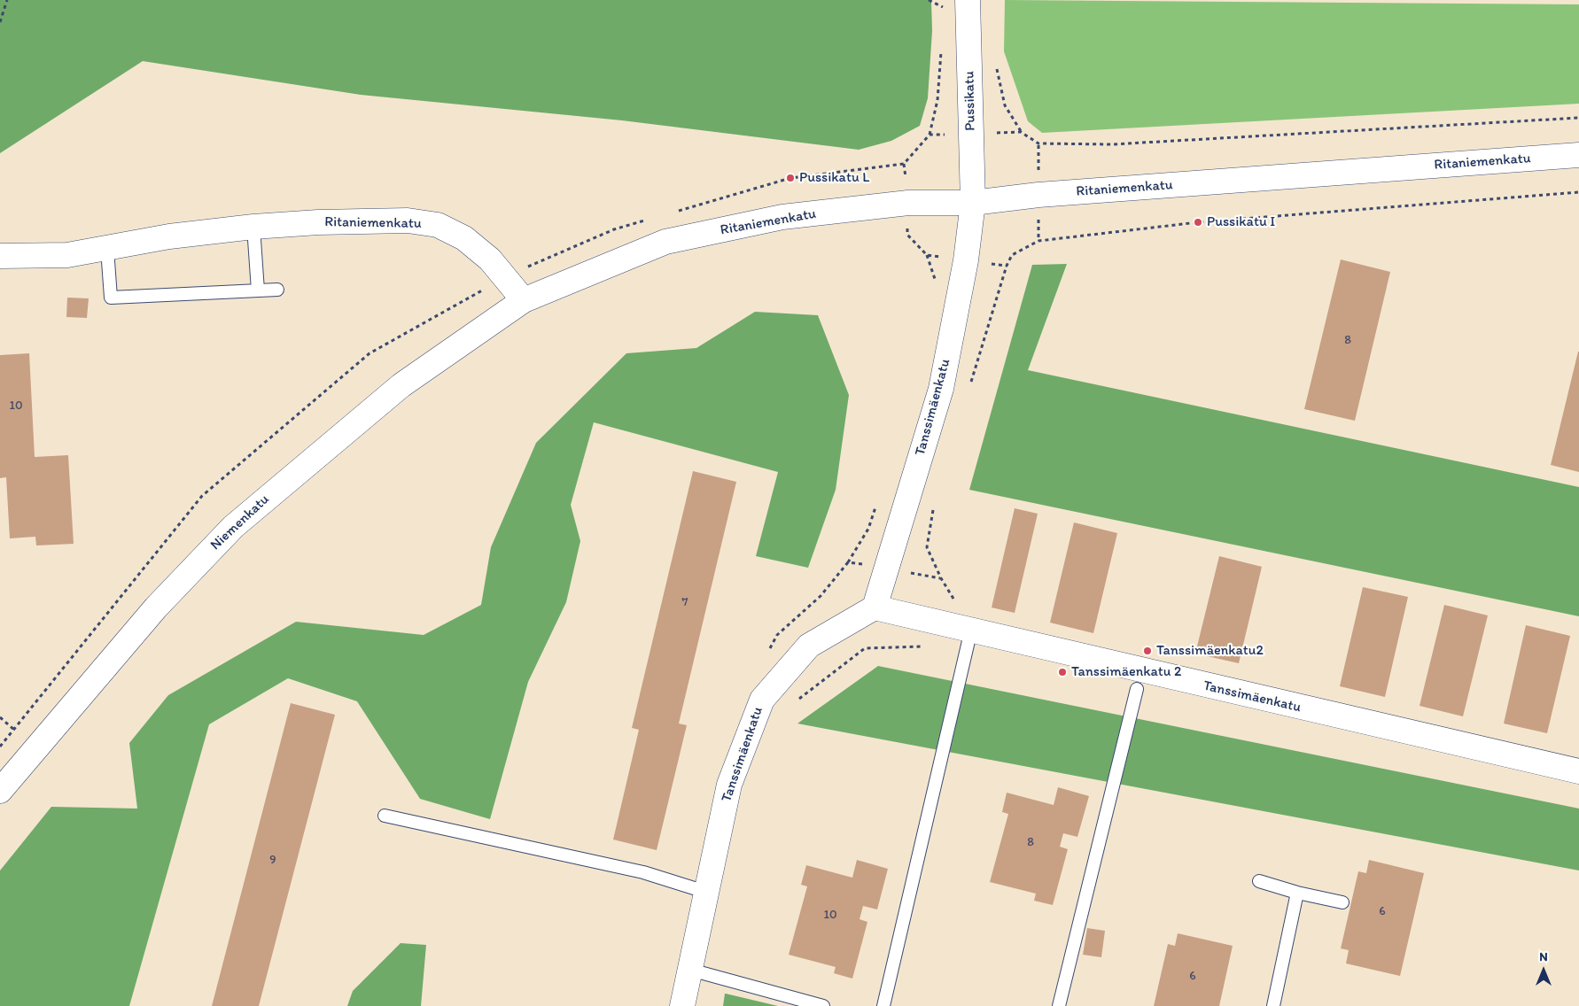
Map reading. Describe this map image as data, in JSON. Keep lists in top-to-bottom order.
{
  "streets": {
    "street": [
      "Pussikatu",
      "Ritaniemenkatu",
      "Tanssimäenkatu",
      "Niemenkatu"
    ]
  },
  "crossings": [
    ["Pussikatu", "Ritaniemenkatu"],
    ["Pussikatu", "Tanssimäenkatu"],
    ["Ritaniemenkatu", "Tanssimäenkatu"],
    ["Ritaniemenkatu", "Niemenkatu"]
  ],
  "places": [
    "Pussikatu L",
    "Pussikatu I",
    "Tanssimäenkatu2",
    "Tanssimäenkatu 2"
  ],
  "house_numbers": [
    "8",
    "10",
    "7",
    "8",
    "9",
    "6",
    "10",
    "6"
  ],
  "north": "top"
}
